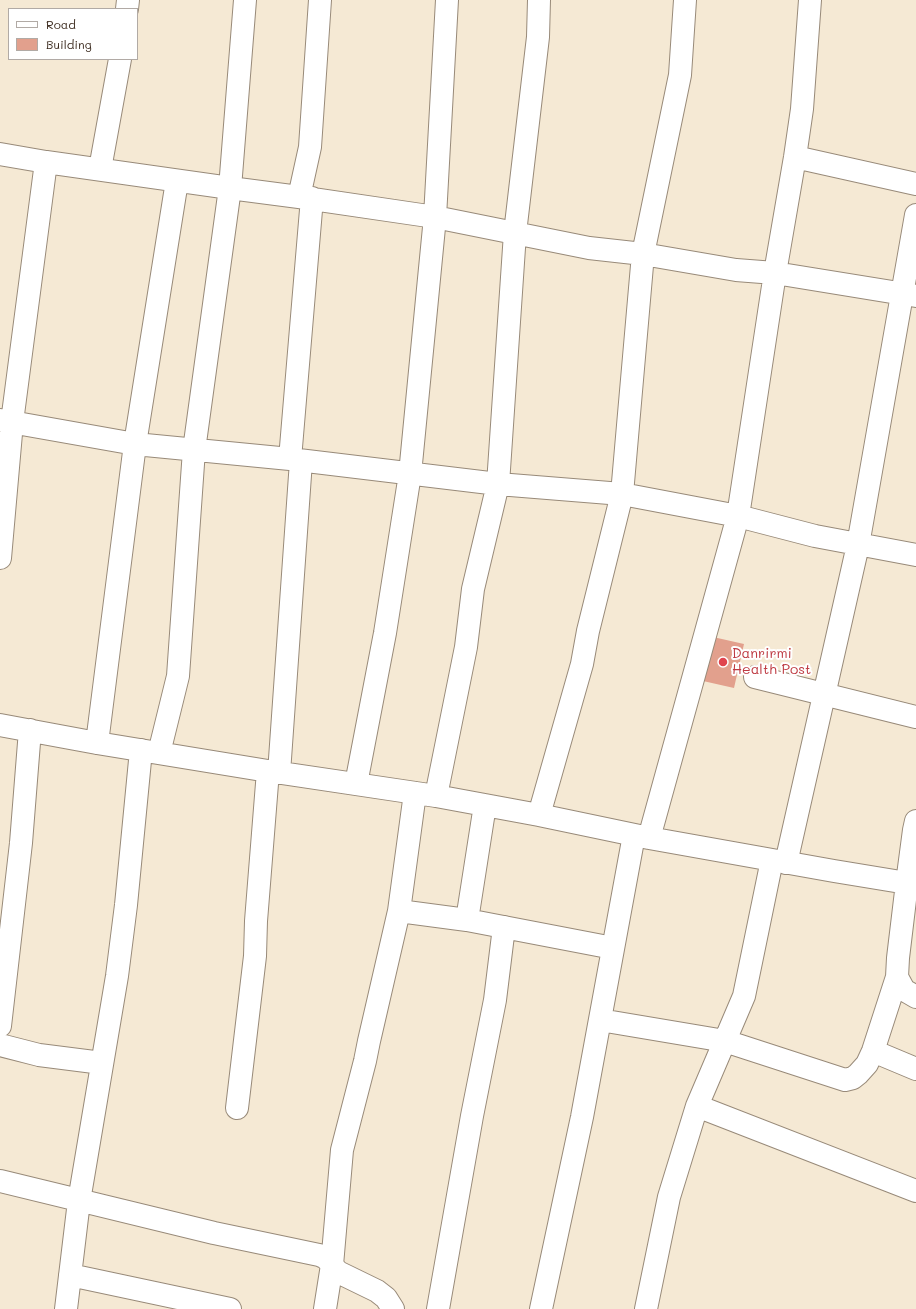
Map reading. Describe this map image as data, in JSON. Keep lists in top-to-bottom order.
{
  "places": ["Danrirmi Health Post"],
  "legend": ["Road", "Building"]
}
